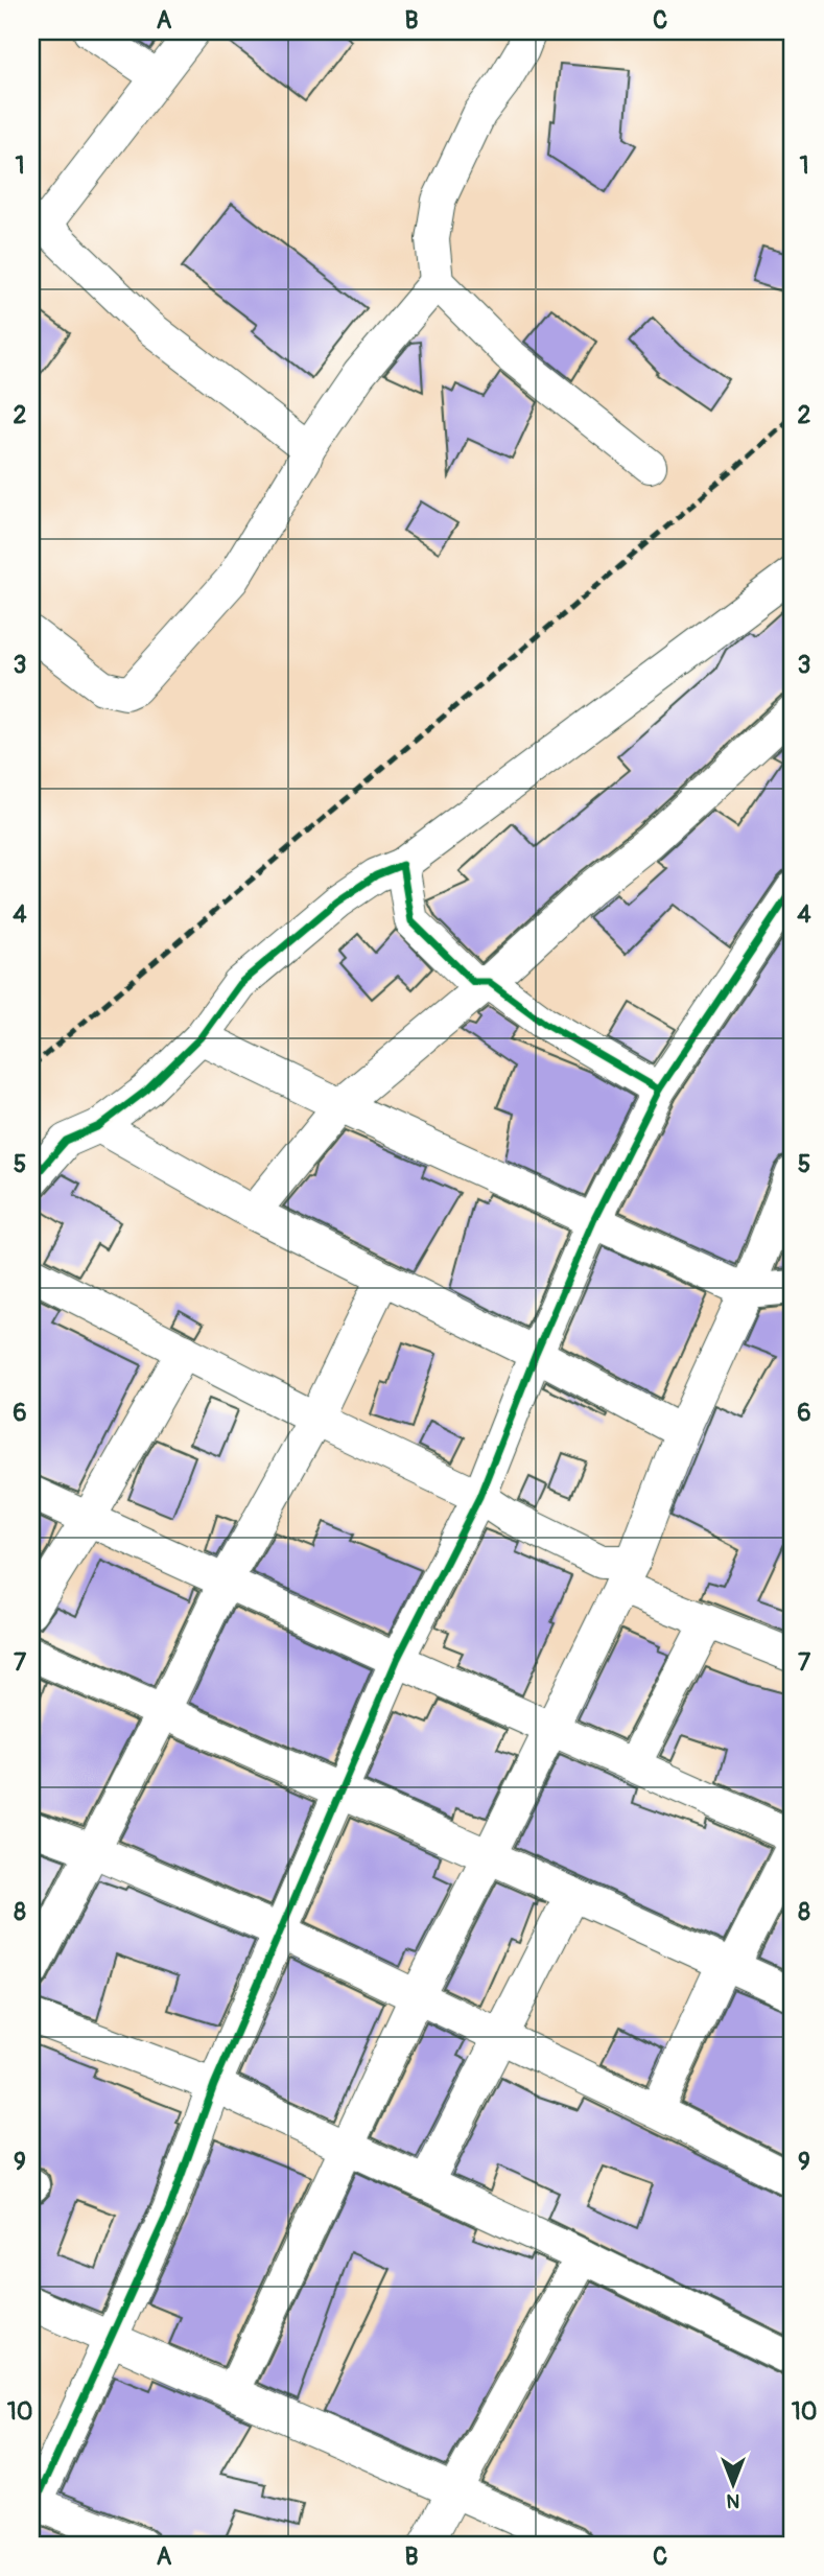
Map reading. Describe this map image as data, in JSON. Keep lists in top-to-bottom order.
{
  "north": "bottom",
  "grid": {
    "columns": ["A", "B", "C"],
    "rows": [
      "1",
      "2",
      "3",
      "4",
      "5",
      "6",
      "7",
      "8",
      "9",
      "10"
    ]
  }
}
